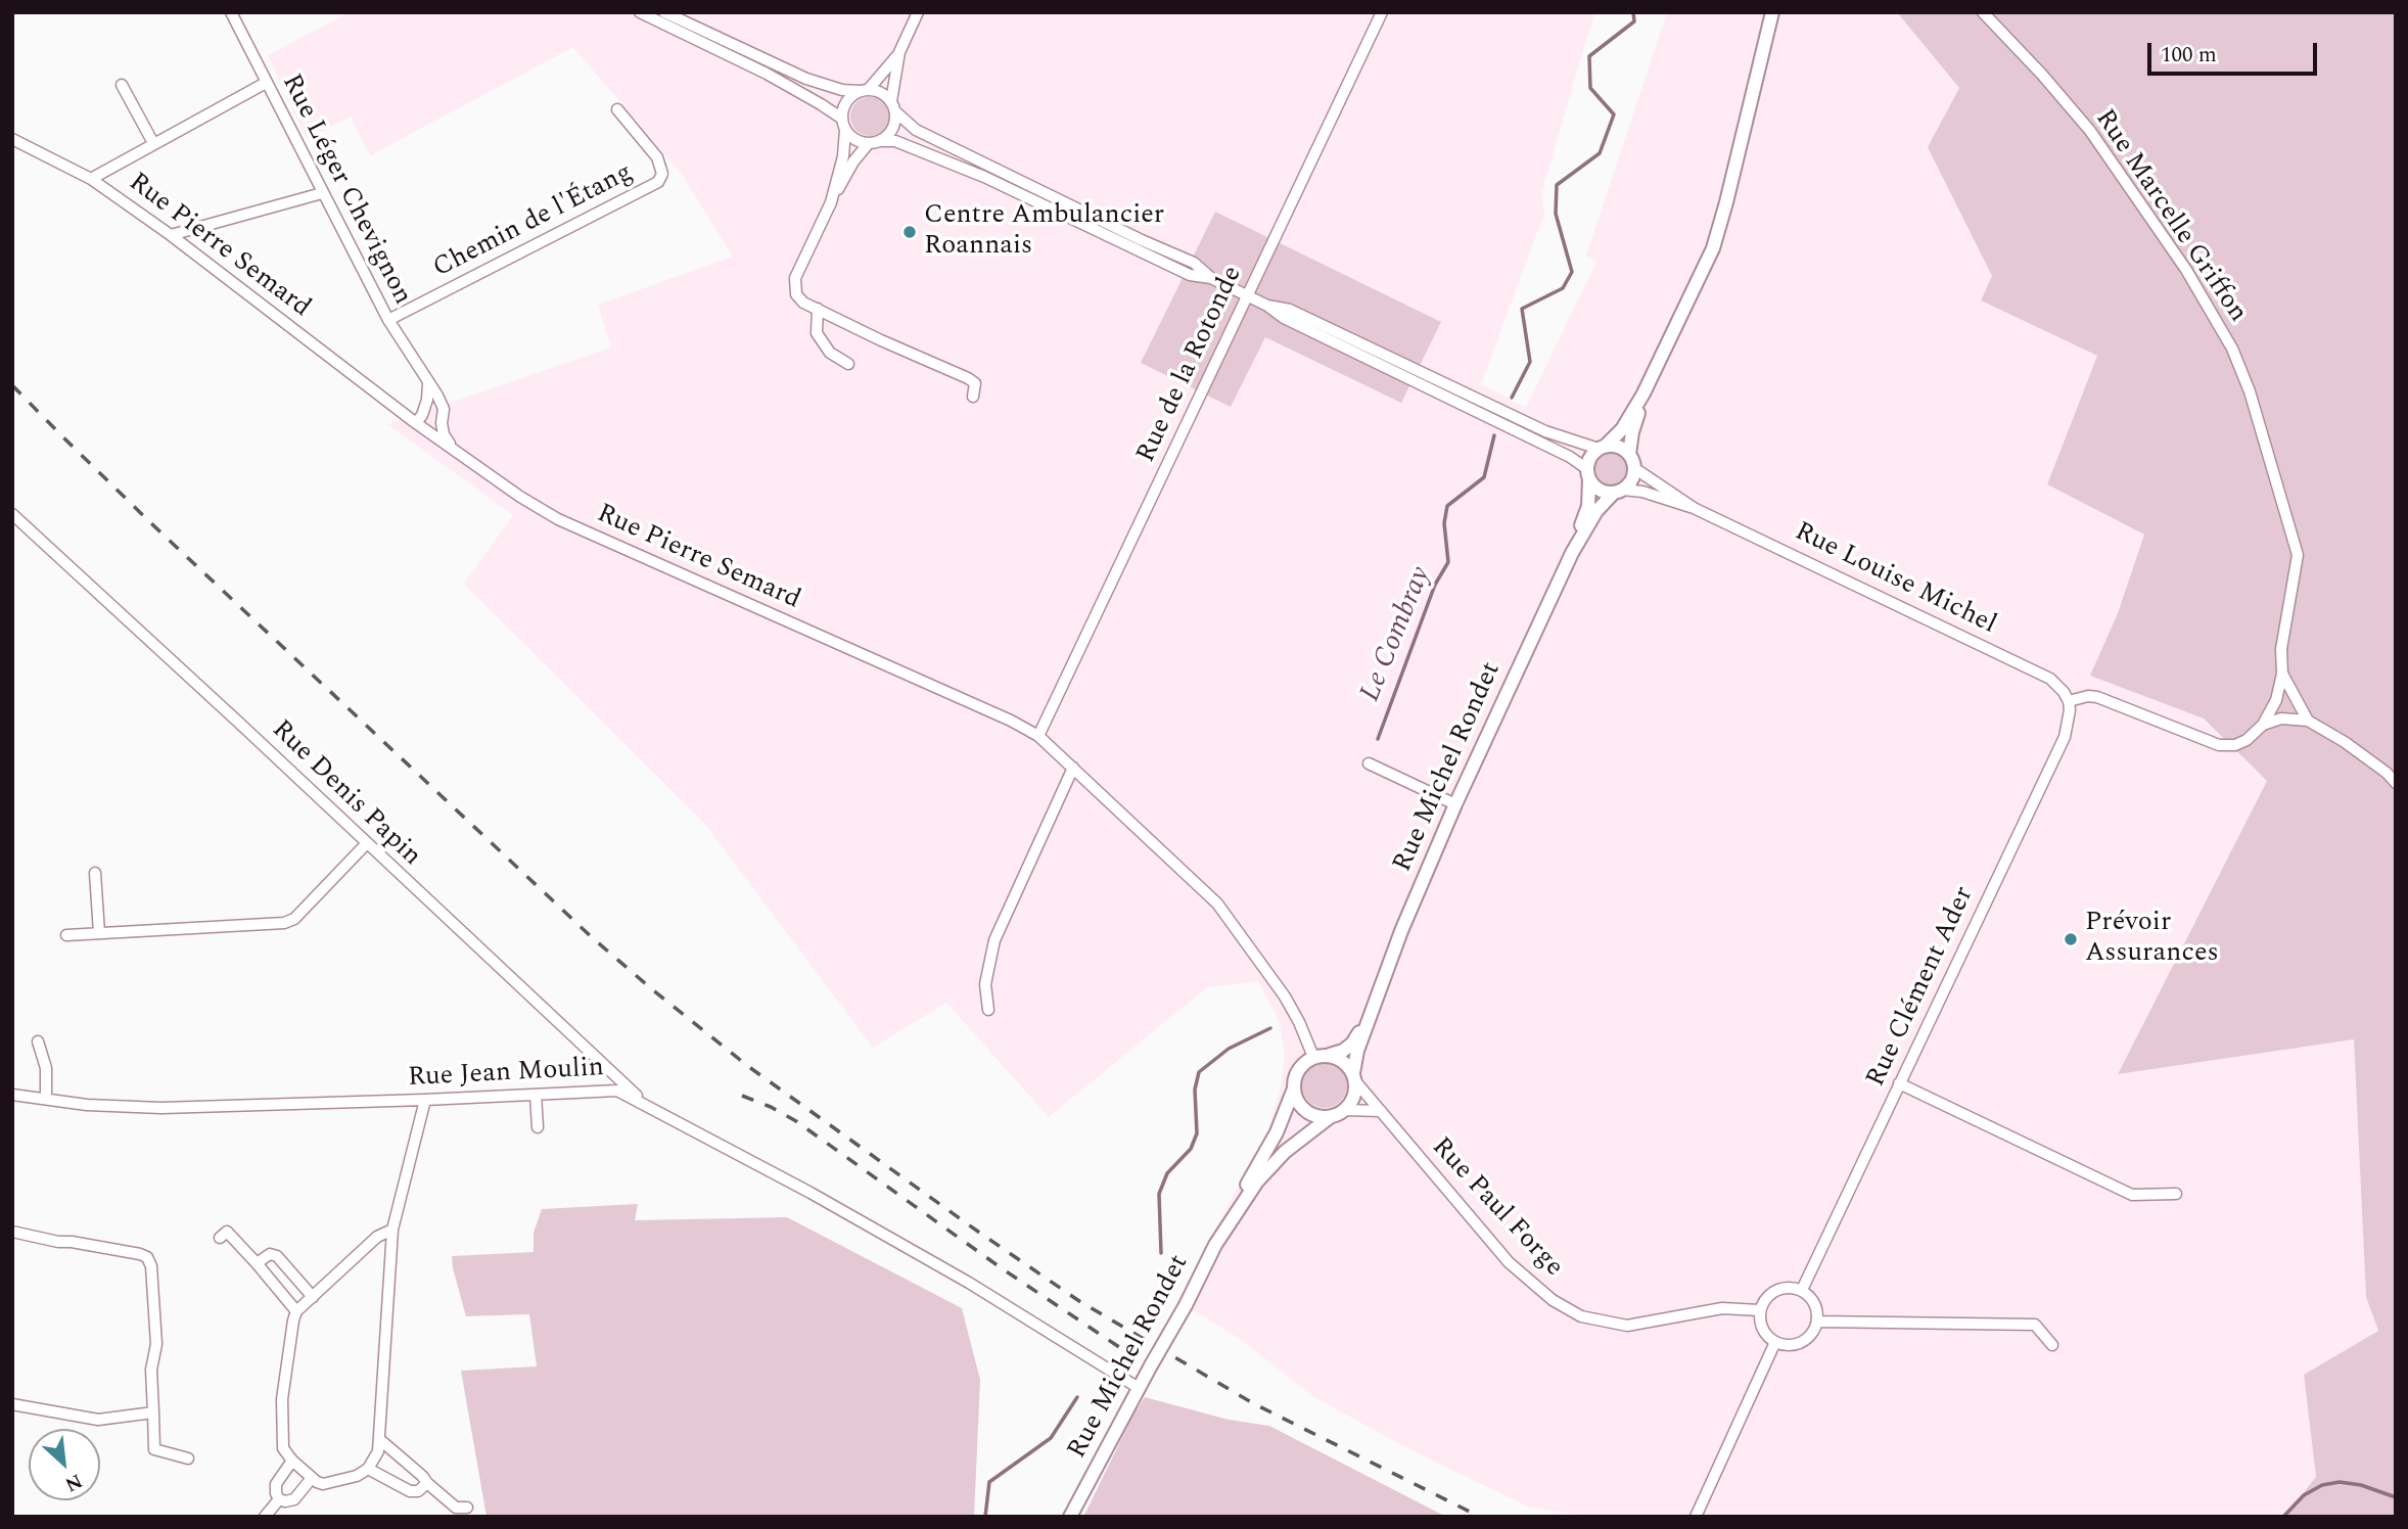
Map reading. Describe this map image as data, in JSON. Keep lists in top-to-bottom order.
{
  "streets": {
    "street": [
      "Rue Léger Chevignon",
      "Rue Marcelle Griffon",
      "Chemin de l'Étang",
      "Rue Pierre Semard",
      "Rue de la Rotonde",
      "Rue Louise Michel",
      "Rue Michel Rondet",
      "Rue Denis Papin",
      "Rue Clément Ader",
      "Rue Jean Moulin",
      "Rue Paul Forge"
    ]
  },
  "crossings": [
    ["Rue Léger Chevignon", "Chemin de l'Étang"],
    ["Rue Léger Chevignon", "Rue Pierre Semard"],
    ["Rue Marcelle Griffon", "Rue Louise Michel"],
    ["Rue Marcelle Griffon", "Rue Clément Ader"],
    ["Rue Pierre Semard", "Rue de la Rotonde"],
    ["Rue Pierre Semard", "Rue Michel Rondet"],
    ["Rue Pierre Semard", "Rue Paul Forge"],
    ["Rue Louise Michel", "Rue Michel Rondet"],
    ["Rue Louise Michel", "Rue Clément Ader"],
    ["Rue Michel Rondet", "Rue Jean Moulin"],
    ["Rue Michel Rondet", "Rue Paul Forge"],
    ["Rue Denis Papin", "Rue Jean Moulin"],
    ["Rue Clément Ader", "Rue Paul Forge"]
  ],
  "water": ["Le Combray"],
  "places": ["Centre Ambulancier Roannais", "Prévoir Assurances"],
  "scale_bar": "100 m",
  "north": "bottom right"
}
